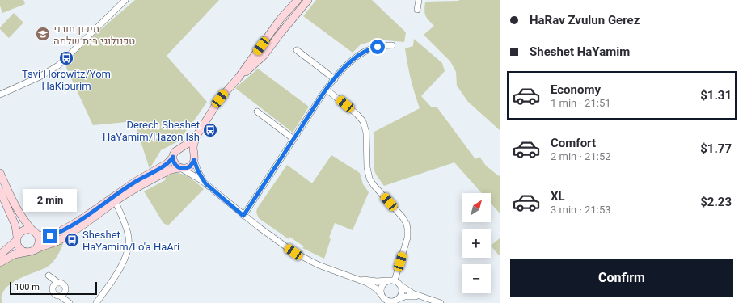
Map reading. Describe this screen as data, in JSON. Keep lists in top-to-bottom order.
{
  "places": {
    "school or university": ["תיכון תורני טכנולוגי בית שלמה"],
    "bus stop": ["Tsvi Horowitz/Yom HaKipurim", "Derech Sheshet HaYamim/Hazon Ish", "Sheshet HaYamim/Lo'a HaAri"]
  },
  "scale_bar": "100 m",
  "north": "top right",
  "page": {
    "banner": ["HaRav Zvulun Gerez", "Sheshet HaYamim"],
    "list": [
      {
        "name": "Economy",
        "note": "1 min · 21:51",
        "value": "$1.31"
      },
      {
        "name": "Comfort",
        "note": "2 min · 21:52",
        "value": "$1.77"
      },
      {
        "name": "XL",
        "note": "3 min · 21:53",
        "value": "$2.23"
      }
    ],
    "bubble": "2 min",
    "map_buttons": ["+", "−"],
    "buttons": "Confirm",
    "scale": "100 m"
  }
}
